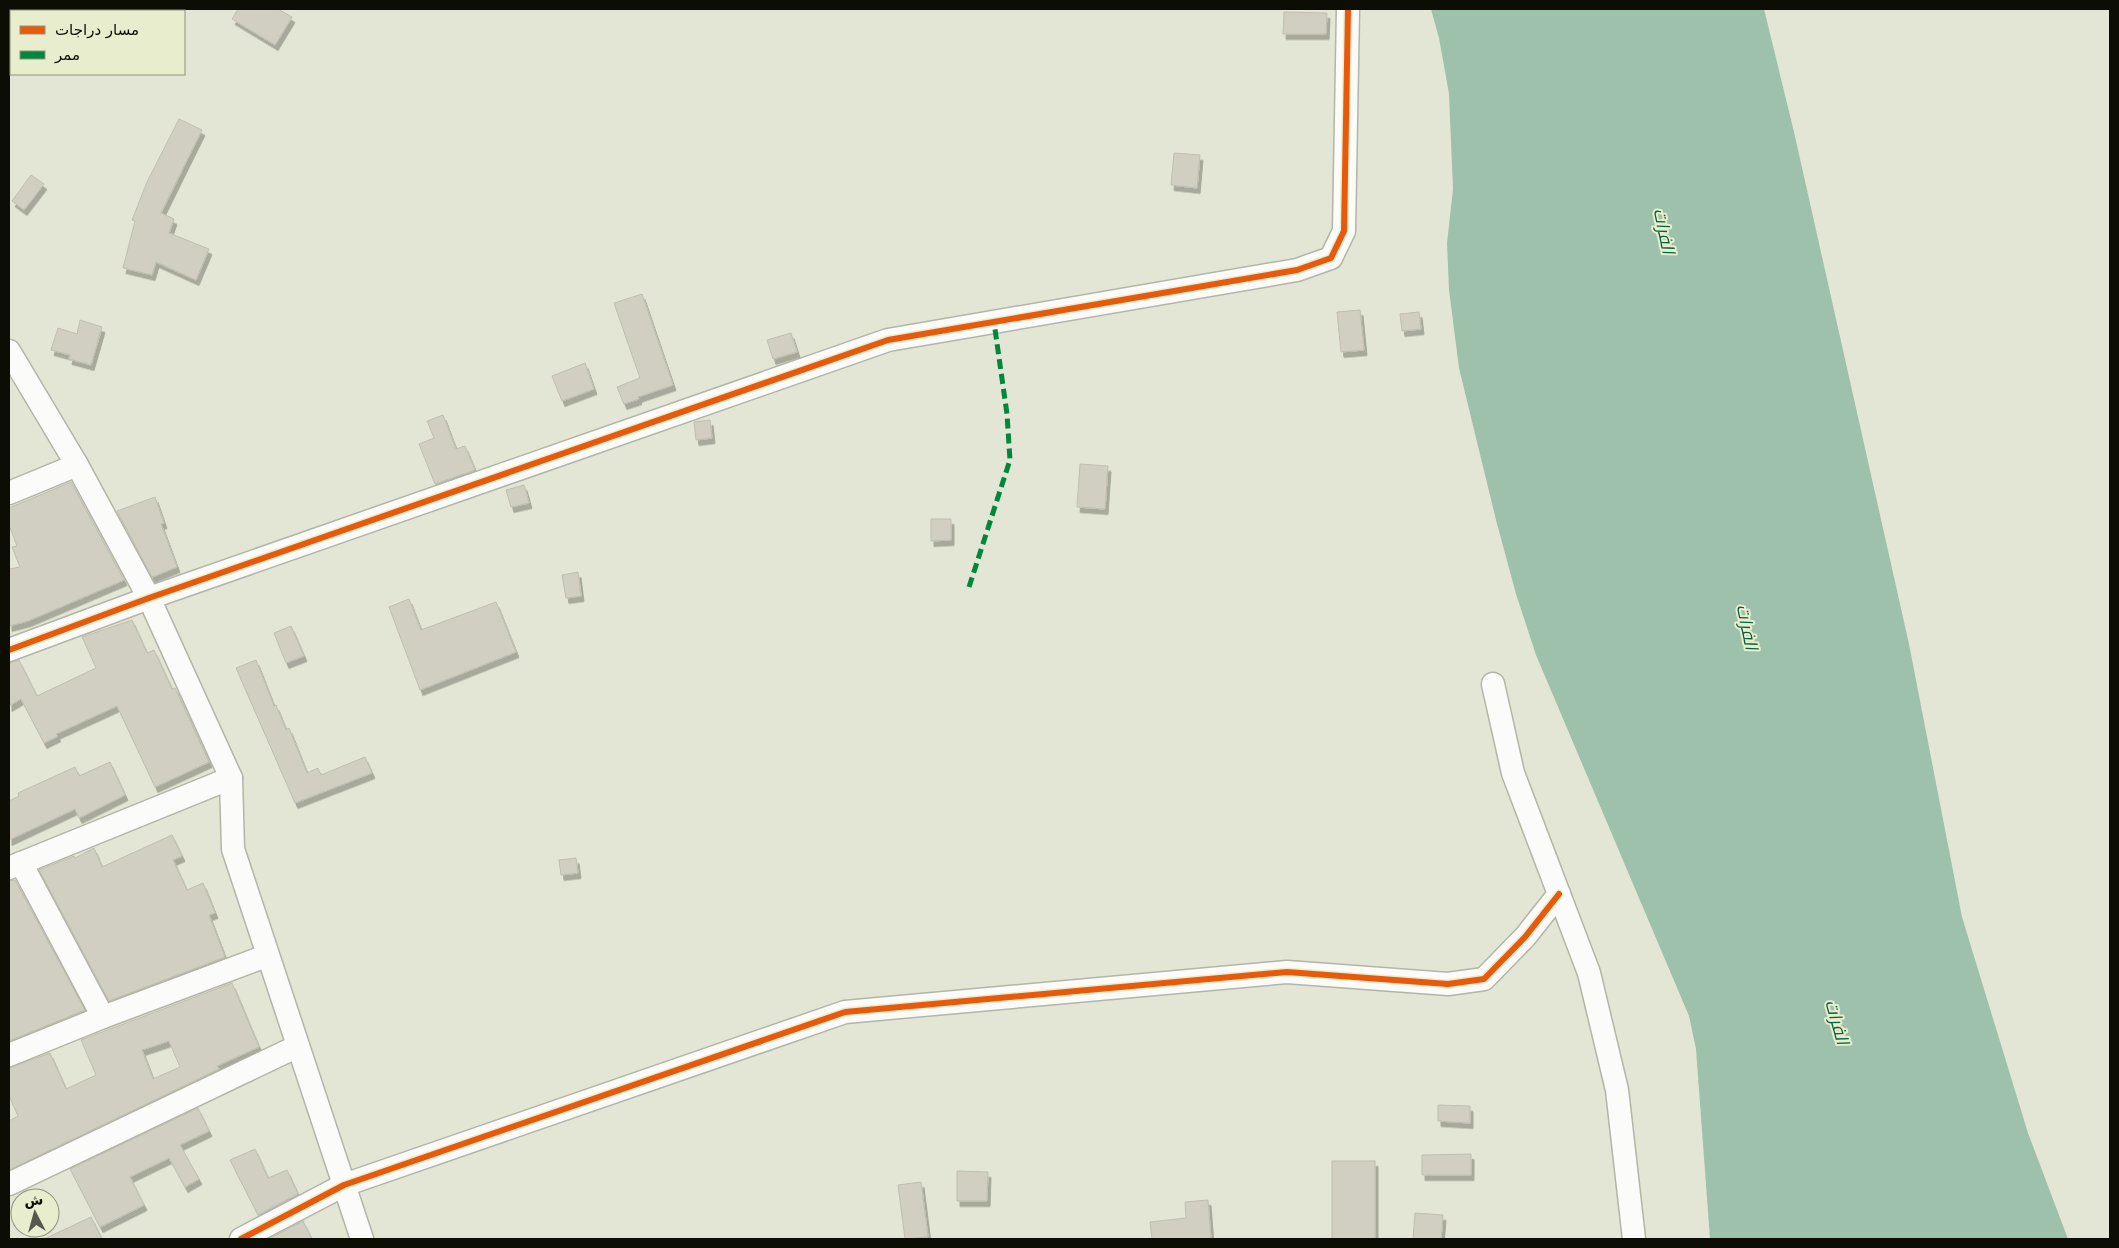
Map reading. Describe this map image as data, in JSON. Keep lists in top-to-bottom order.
{
  "water": ["الفرات"],
  "legend": ["مسار دراجات", "ممر"],
  "north": "top"
}
